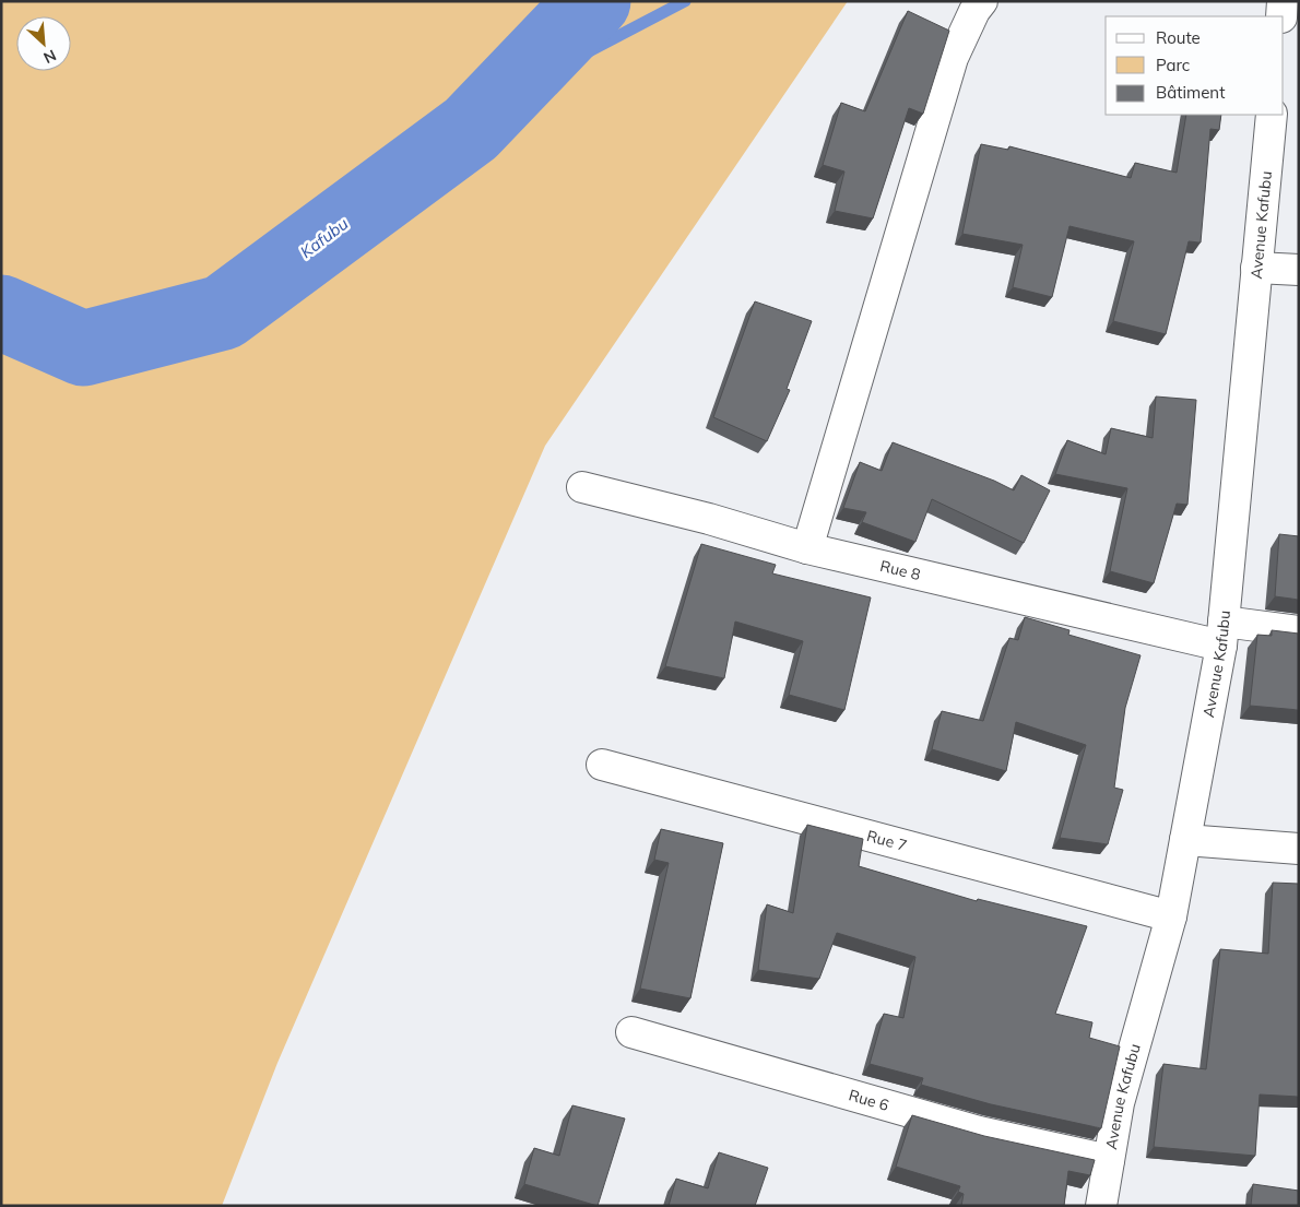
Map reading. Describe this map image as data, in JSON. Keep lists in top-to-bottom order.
{
  "streets": {
    "street": [
      "Avenue Kafubu",
      "Rue 8",
      "Rue 7",
      "Rue 6"
    ]
  },
  "crossings": [
    ["Avenue Kafubu", "Rue 8"],
    ["Avenue Kafubu", "Rue 7"],
    ["Avenue Kafubu", "Rue 6"]
  ],
  "water": ["Kafubu"],
  "legend": ["Route", "Parc", "Bâtiment"],
  "north": "bottom right"
}
